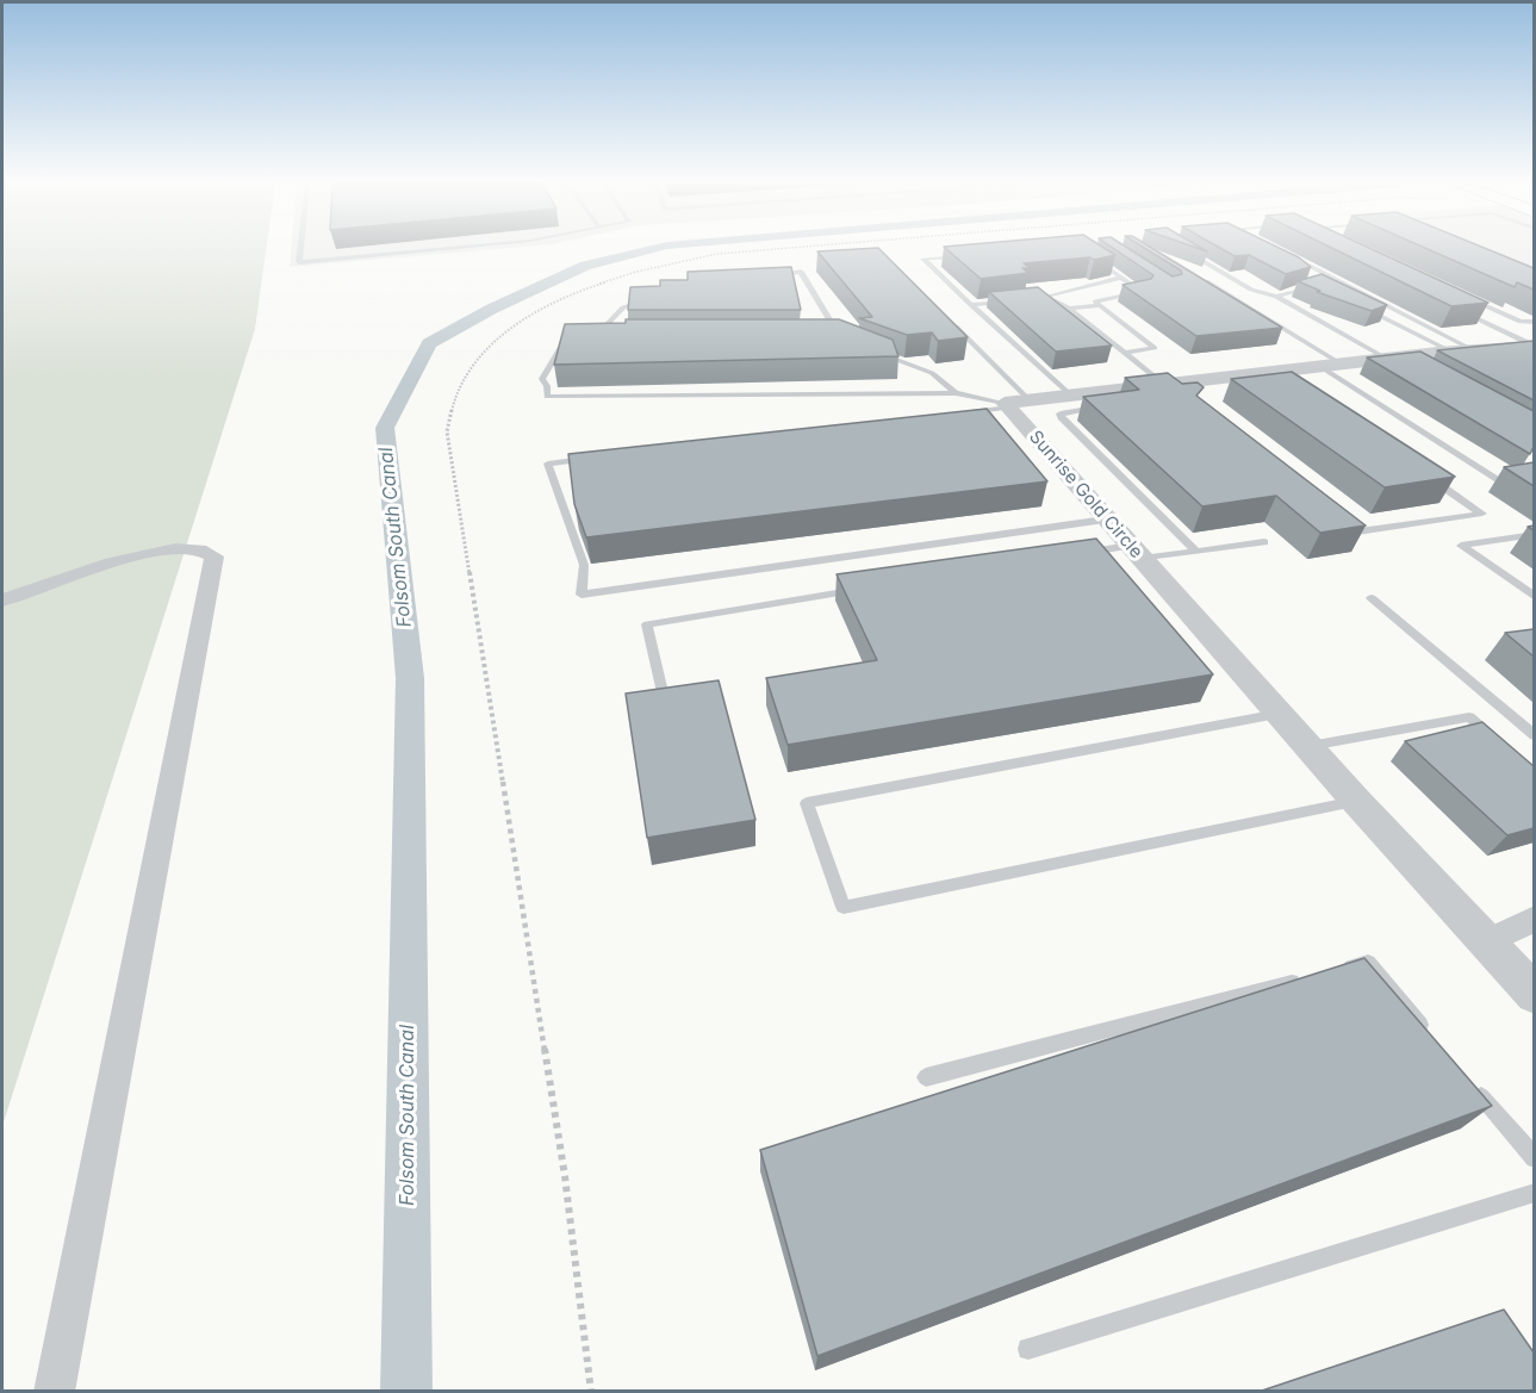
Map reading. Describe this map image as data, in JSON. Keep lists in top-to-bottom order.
{
  "streets": {
    "street": ["Sunrise Gold Circle"]
  },
  "water": ["Folsom South Canal"]
}
